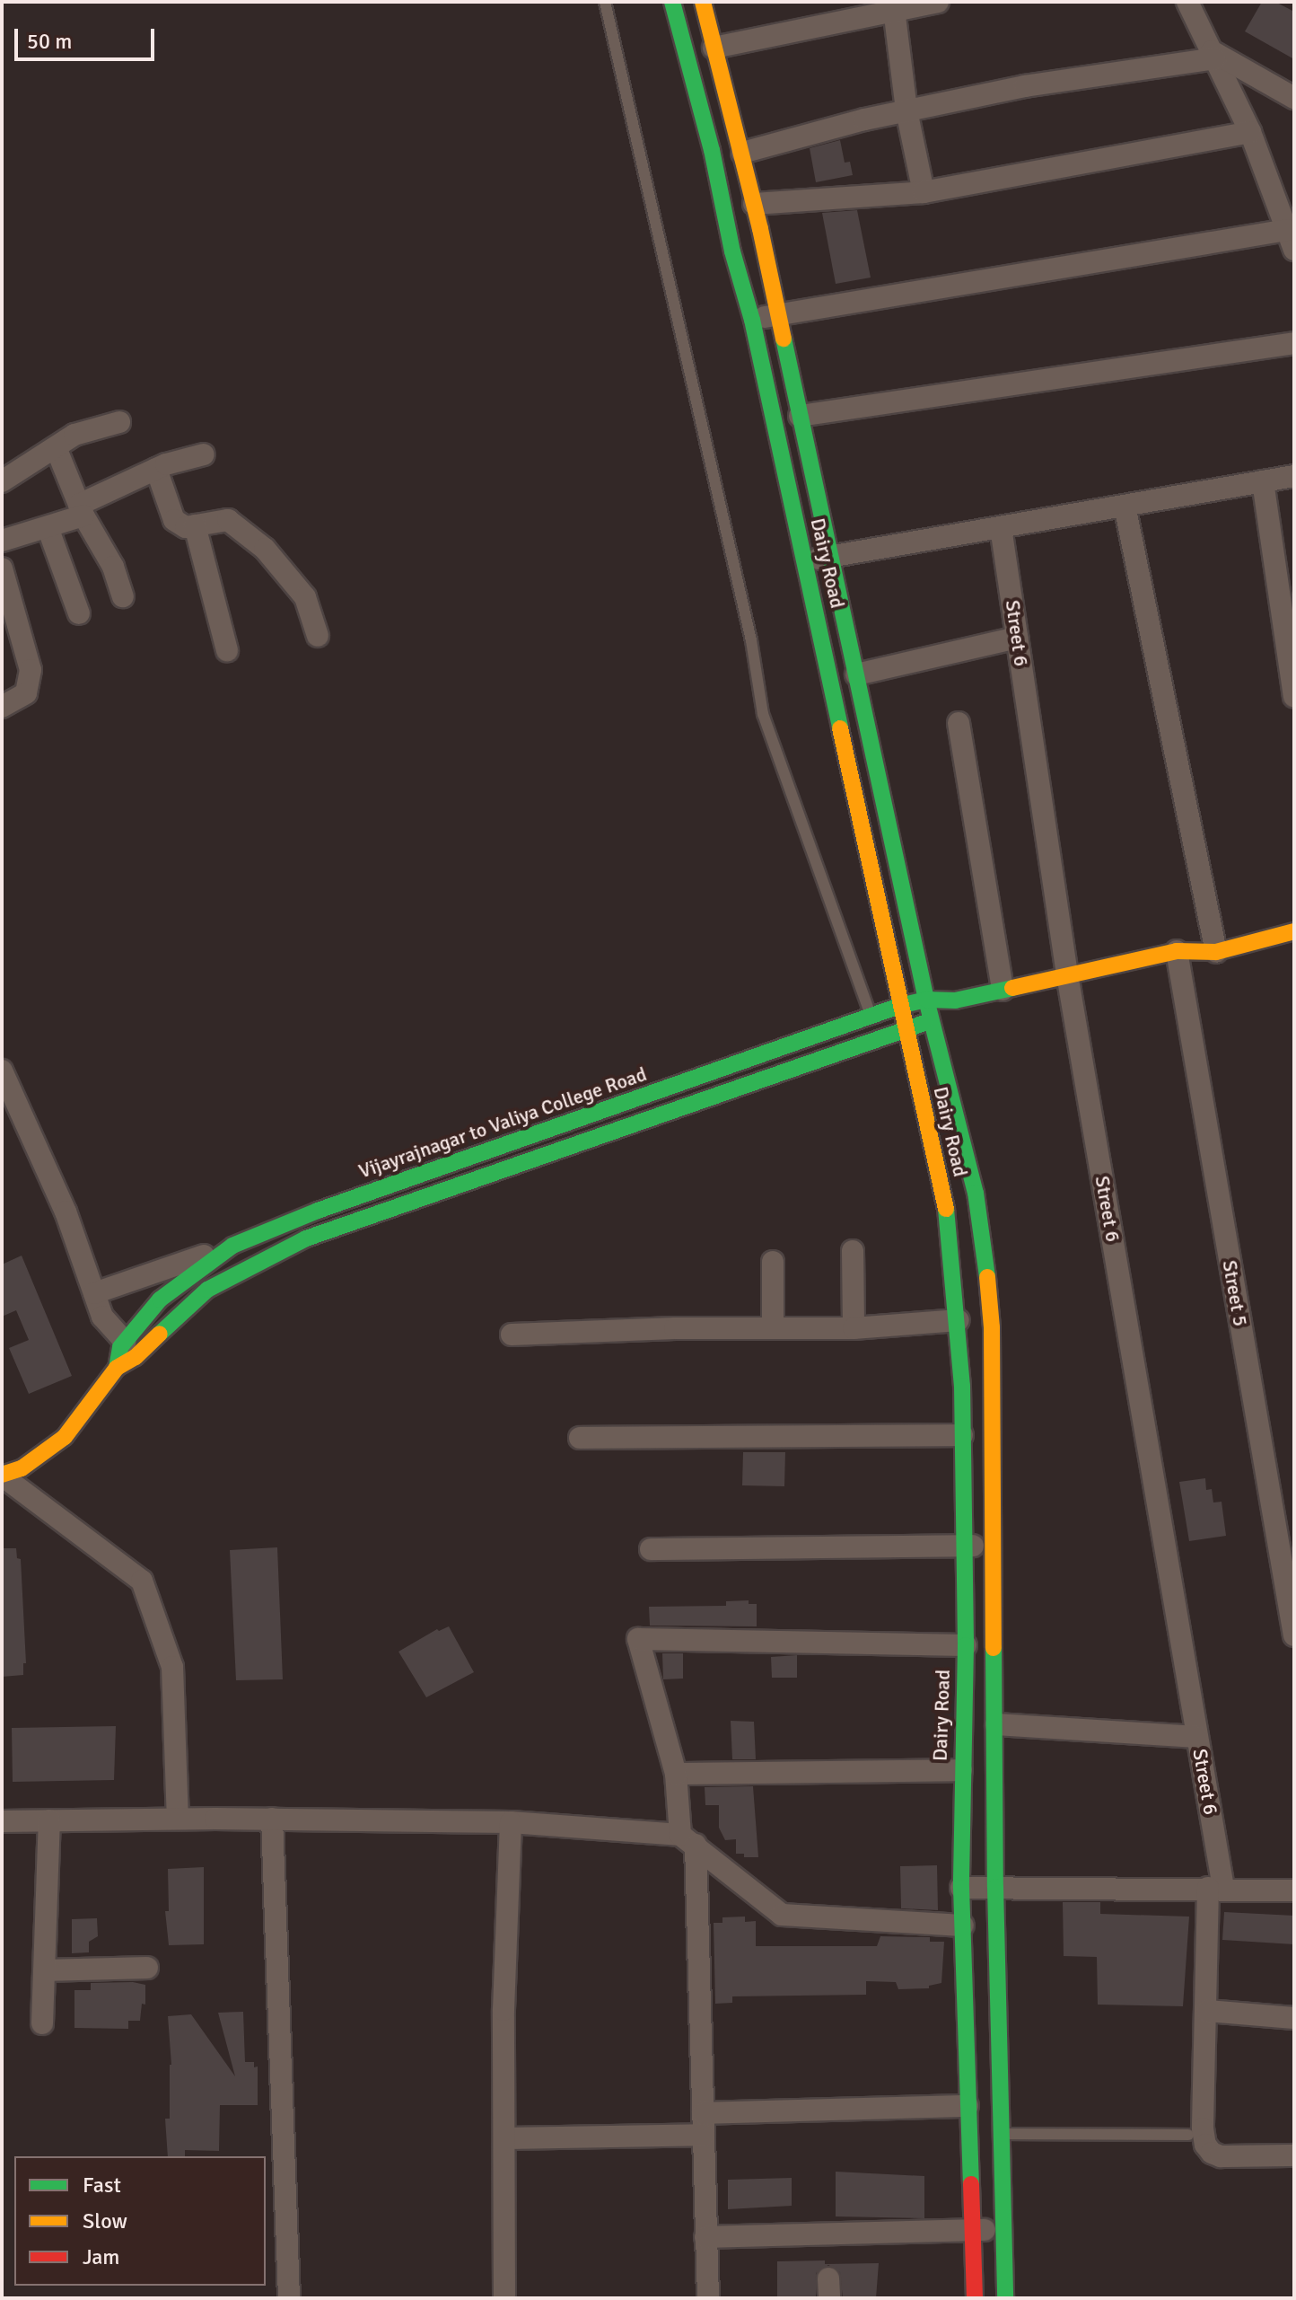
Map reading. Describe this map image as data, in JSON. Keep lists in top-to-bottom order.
{
  "streets": {
    "main road": ["Dairy Road", "Vijayrajnagar to Valiya College Road"],
    "street": ["Street 6", "Street 5"]
  },
  "crossings": [
    ["Dairy Road", "Vijayrajnagar to Valiya College Road"],
    ["Street 6", "Vijayrajnagar to Valiya College Road"],
    ["Vijayrajnagar to Valiya College Road", "Street 5"]
  ],
  "legend": ["Fast", "Slow", "Jam"],
  "scale_bar": "50 m"
}
